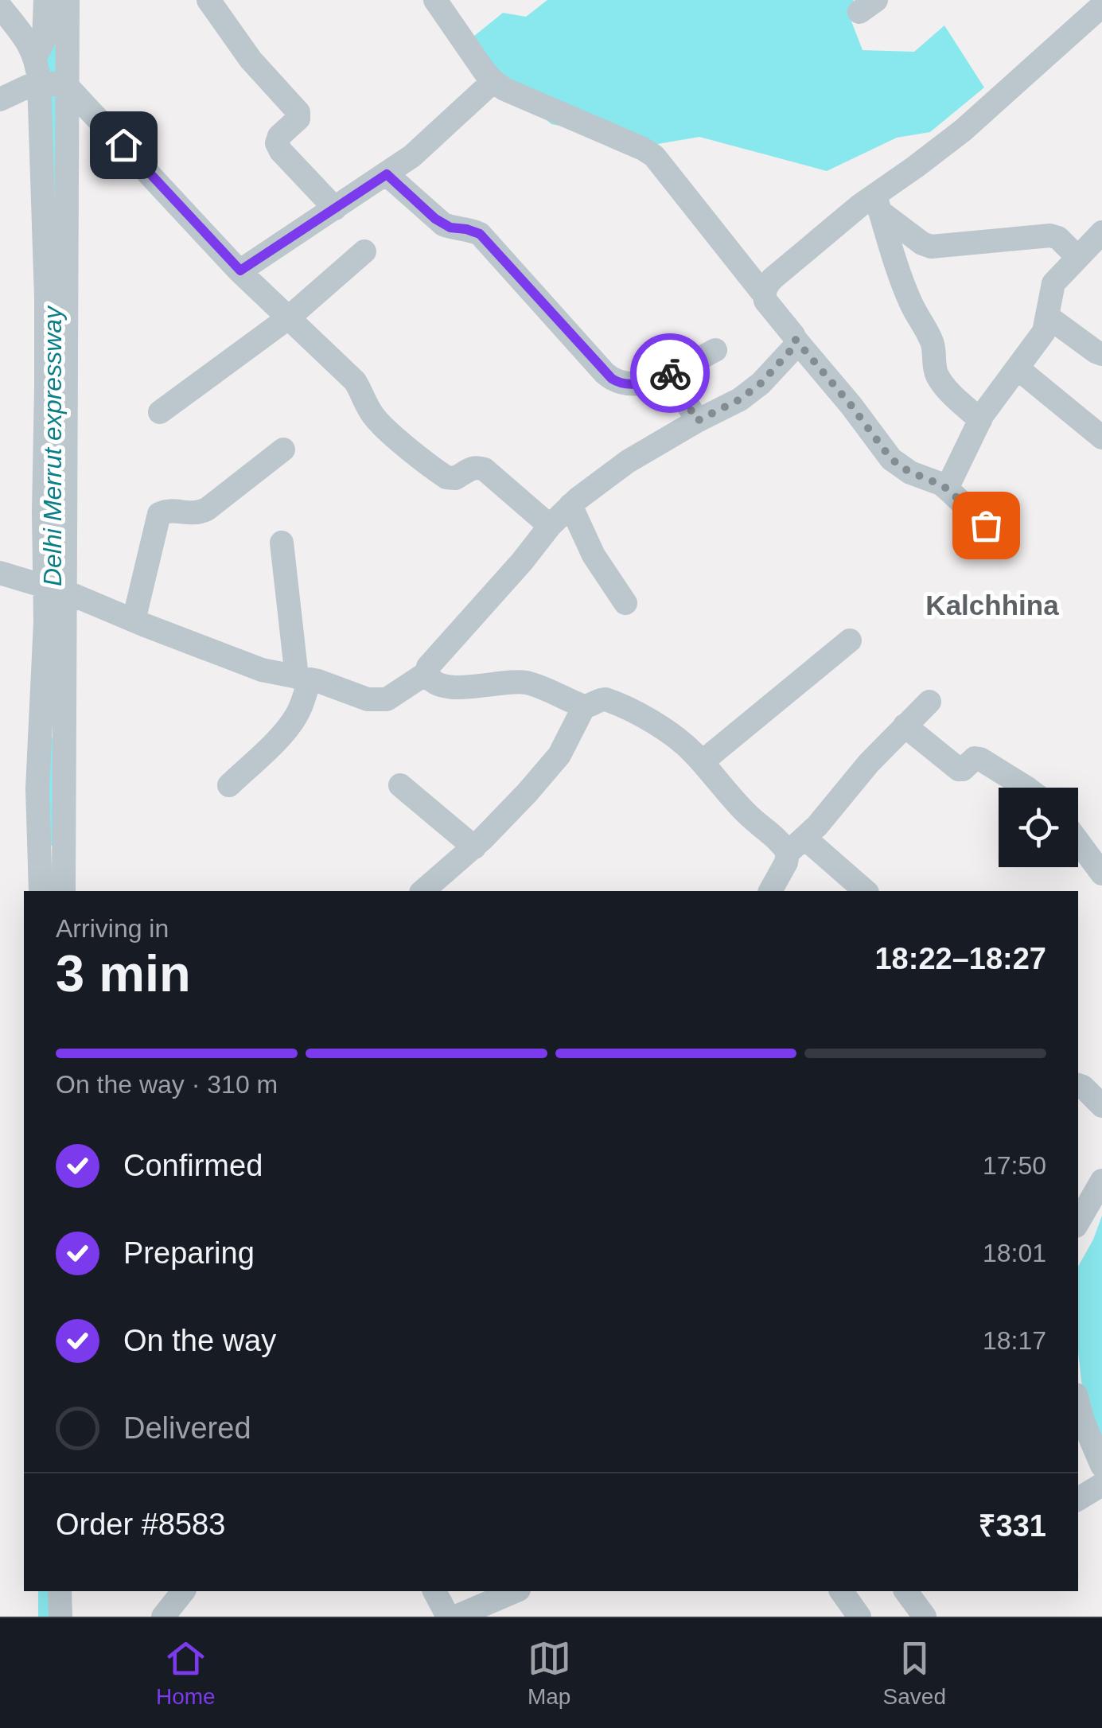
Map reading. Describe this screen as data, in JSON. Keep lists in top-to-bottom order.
{
  "districts": ["Kalchhina"],
  "water": ["Delhi Merrut expressway"],
  "page": {
    "heading": ["3 min", "Arriving in", "18:22–18:27"],
    "panel": ["Order #8583", "₹331"],
    "bar": "On the way · 310 m",
    "list": [
      ["Confirmed", "17:50"],
      ["Preparing", "18:01"],
      ["On the way", "18:17"],
      "Delivered"
    ],
    "tabs": ["Home", "Map", "Saved"]
  }
}
